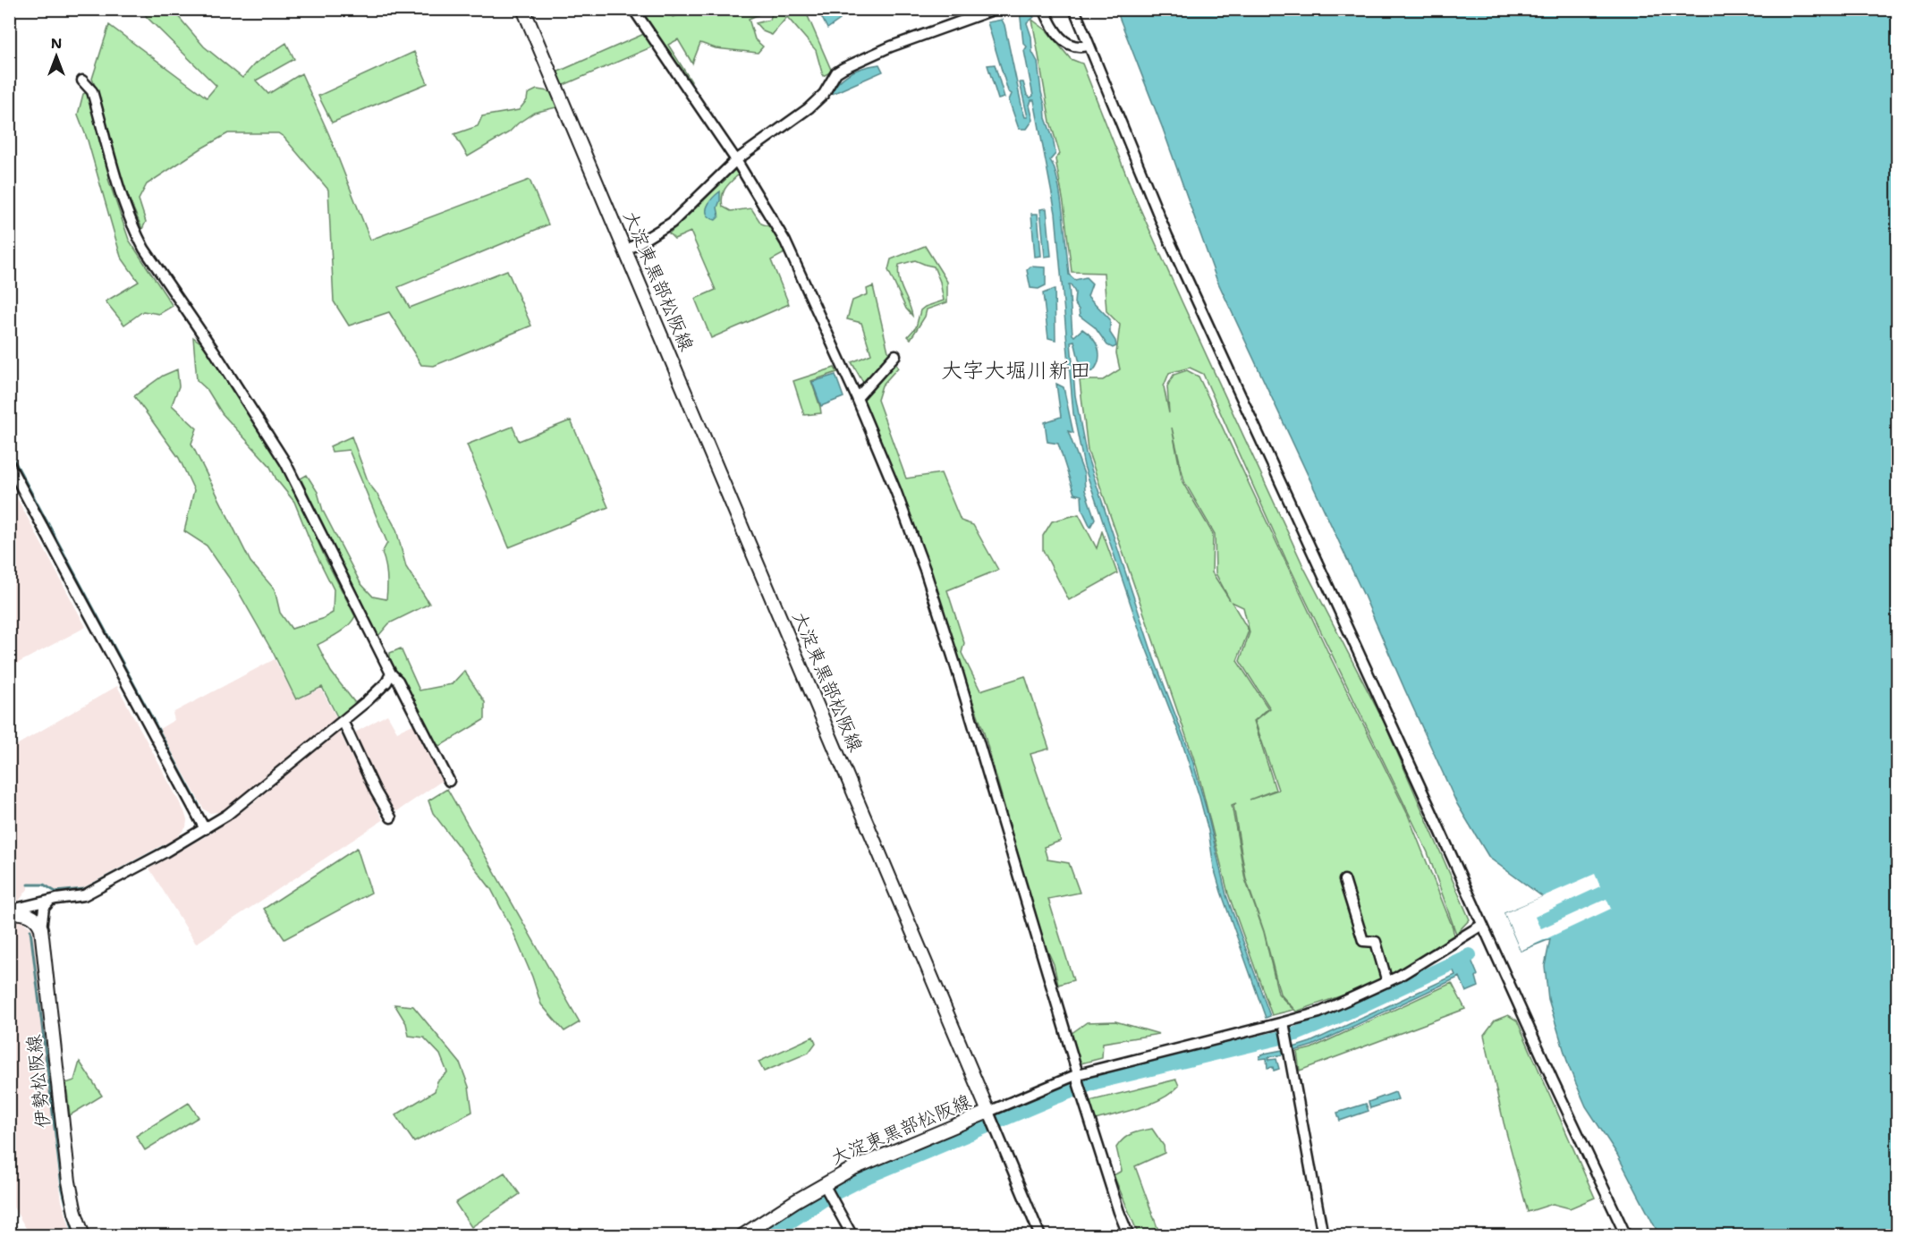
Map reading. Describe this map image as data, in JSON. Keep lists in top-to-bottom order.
{
  "streets": {
    "main road": ["大淀東黒部松阪線", "伊勢松阪線"]
  },
  "districts": ["大字大堀川新田"],
  "north": "top"
}
